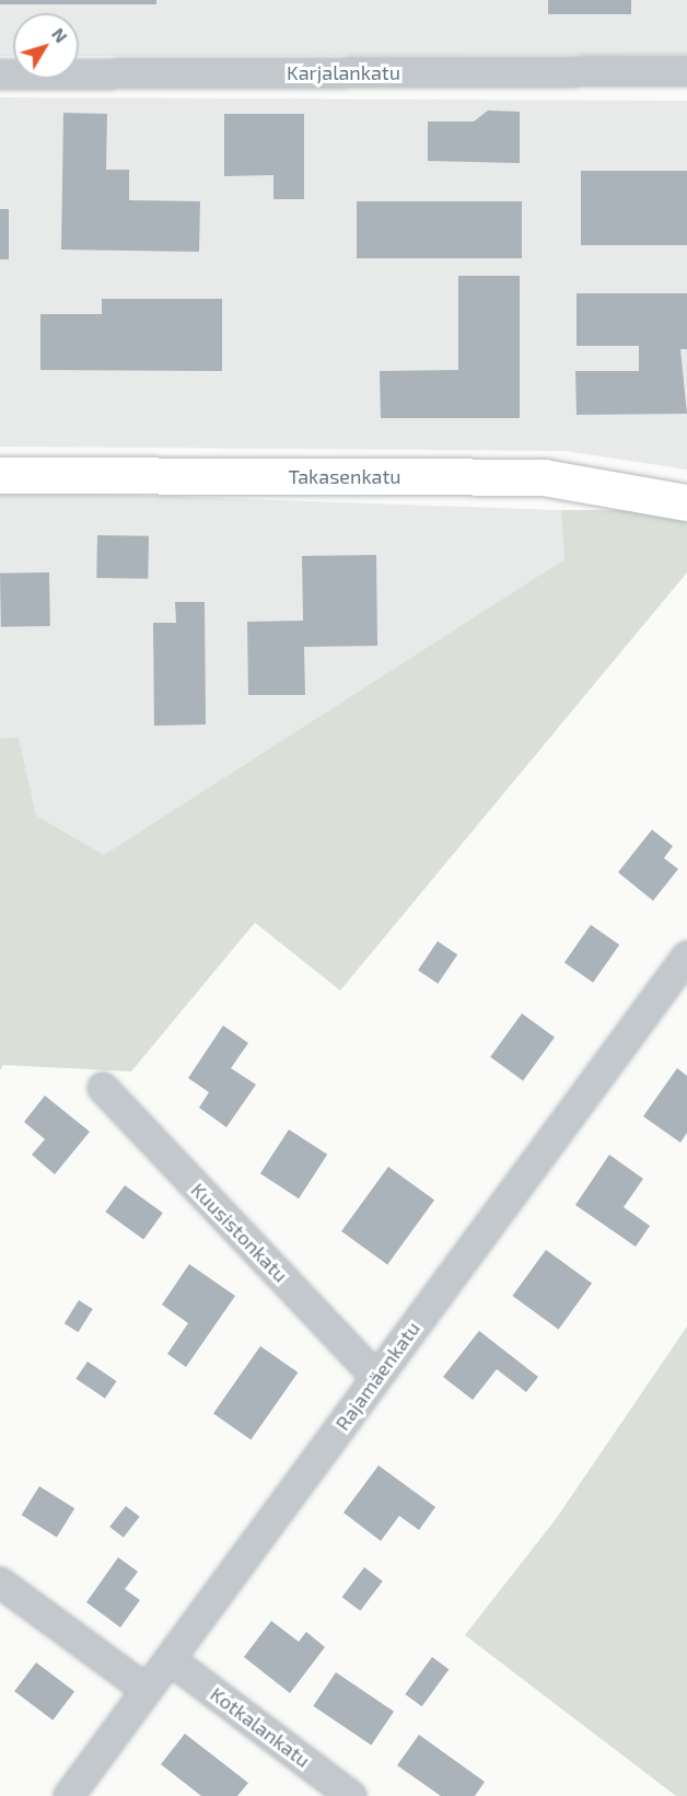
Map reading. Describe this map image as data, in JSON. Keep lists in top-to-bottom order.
{
  "streets": {
    "street": [
      "Karjalankatu",
      "Takasenkatu",
      "Kuusistonkatu",
      "Rajamäenkatu",
      "Kotkalankatu"
    ]
  },
  "crossings": [
    ["Kuusistonkatu", "Rajamäenkatu"],
    ["Rajamäenkatu", "Kotkalankatu"]
  ],
  "north": "top right"
}
